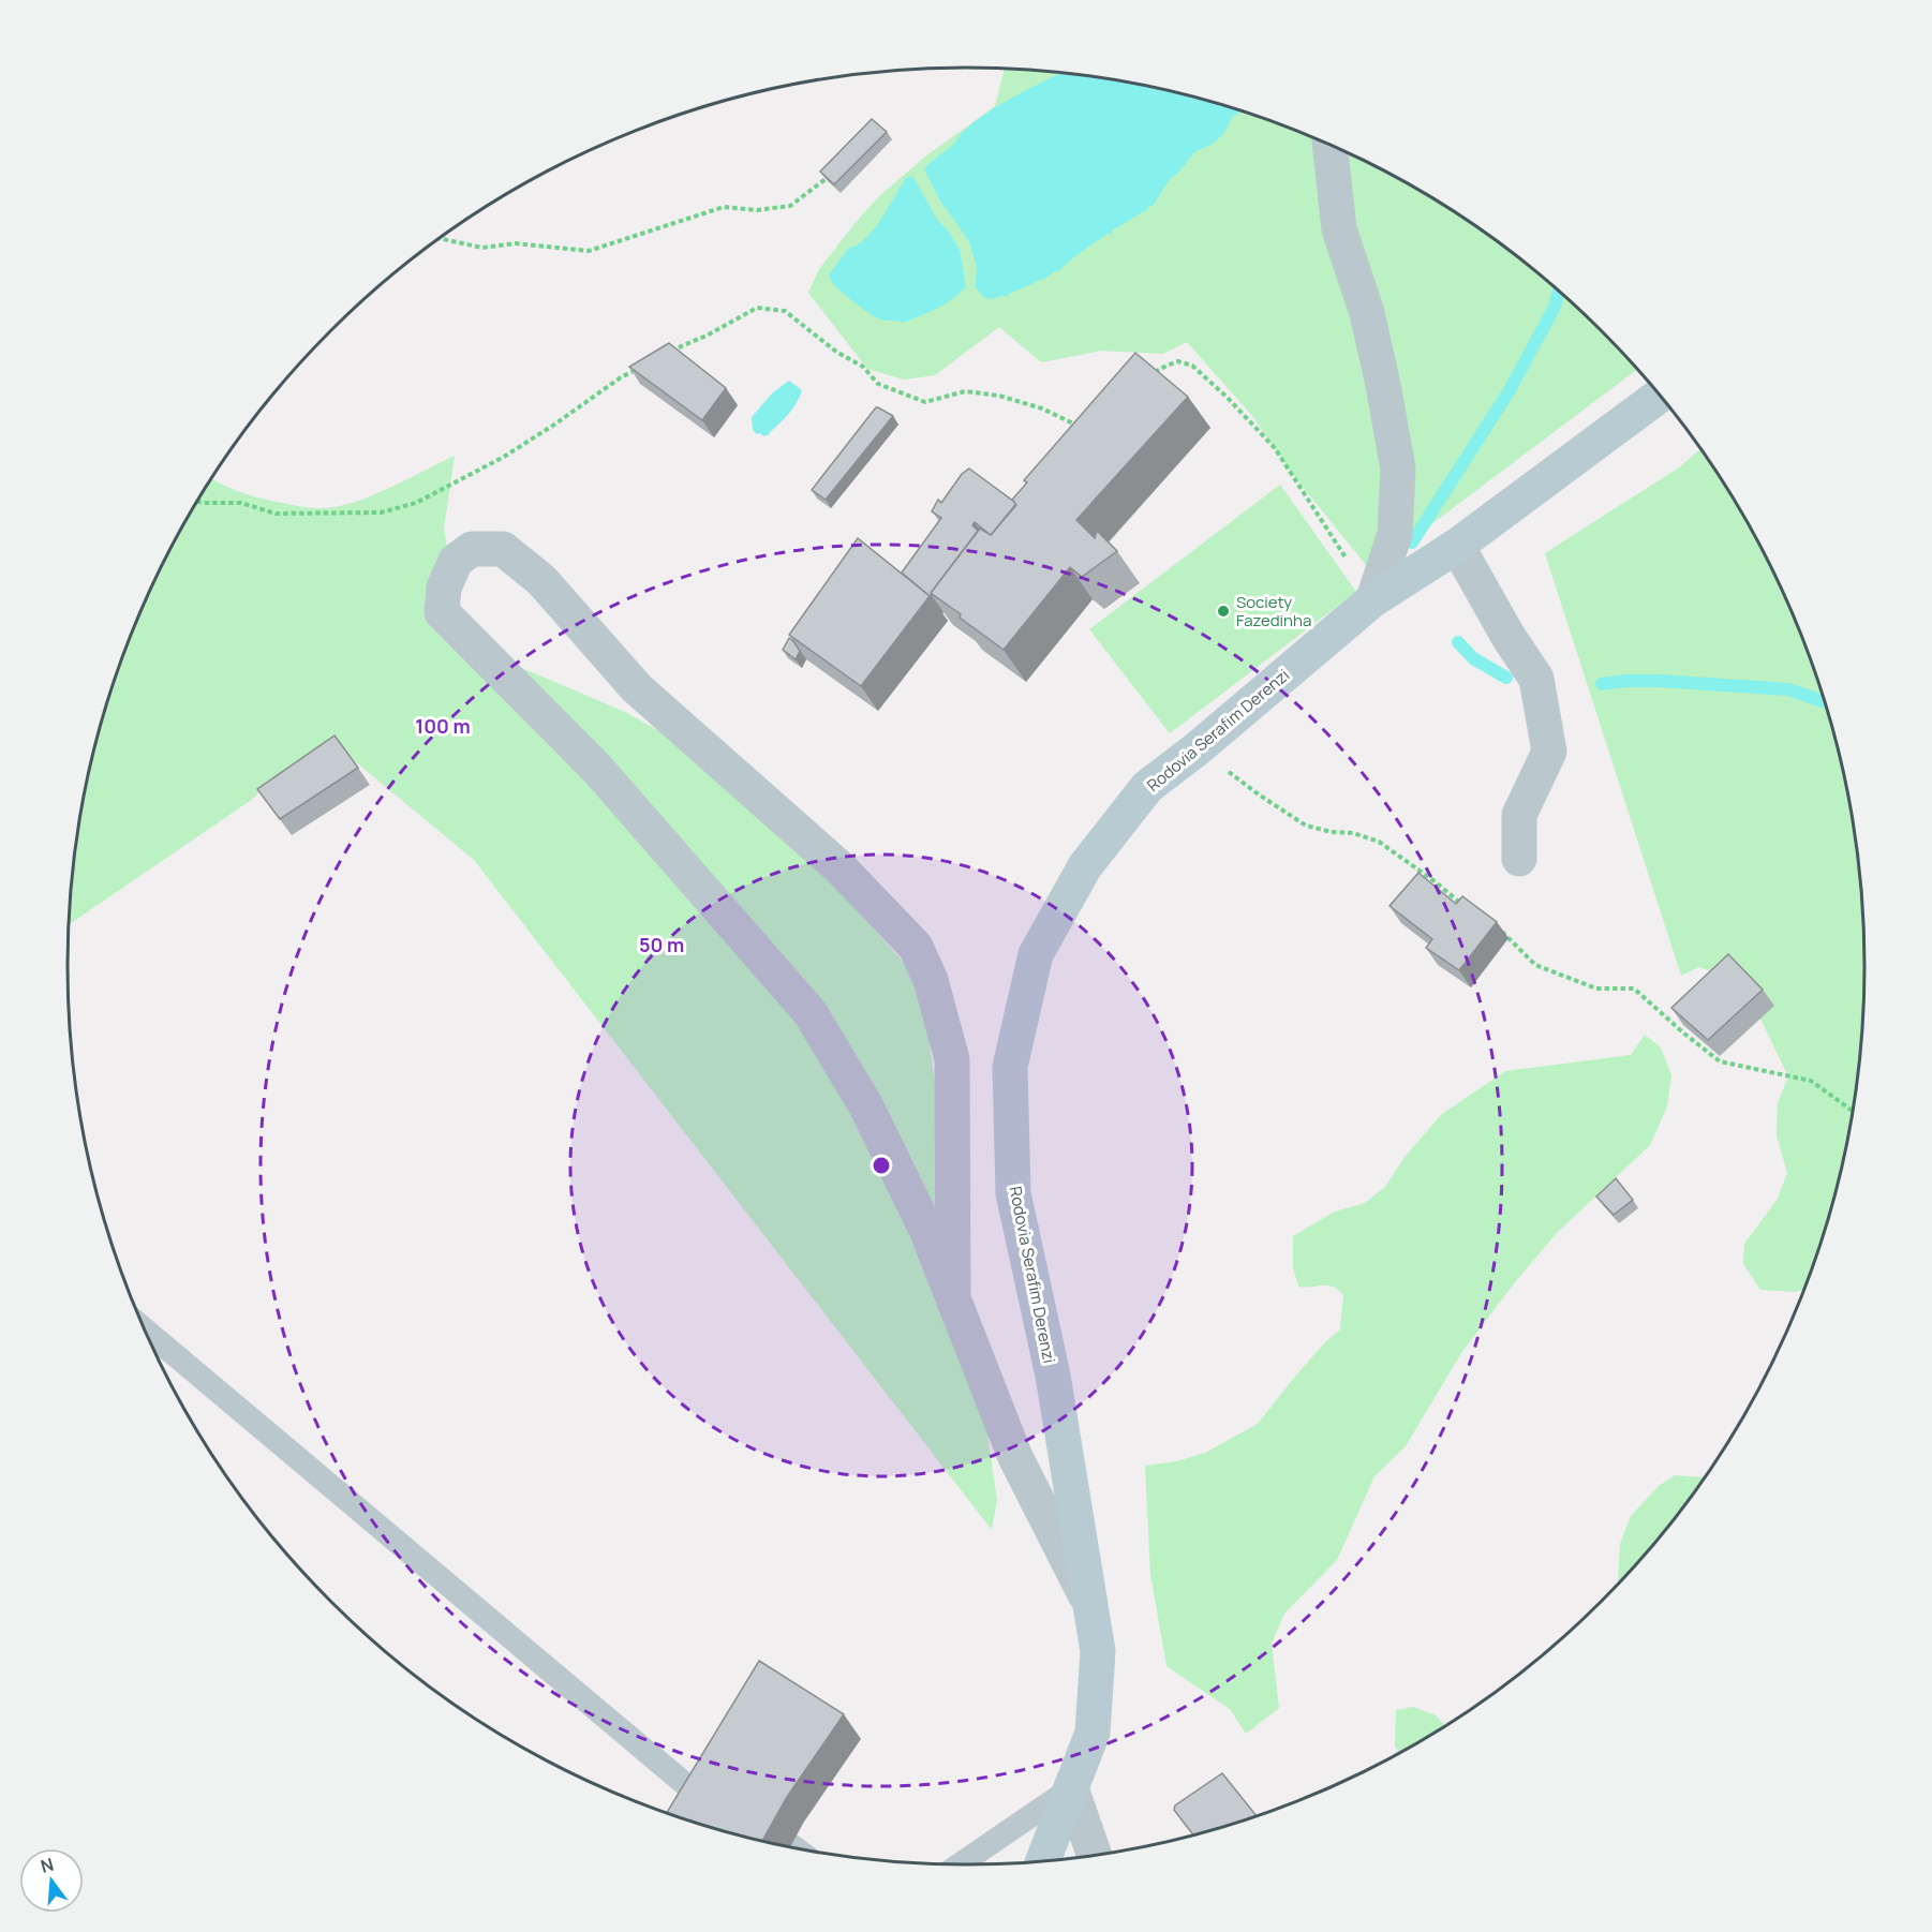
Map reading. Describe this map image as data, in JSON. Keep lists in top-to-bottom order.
{
  "streets": {
    "main road": ["Rodovia Serafim Derenzi"]
  },
  "places": ["Society Fazedinha"],
  "north": "top",
  "rings": ["100 m", "50 m"]
}
